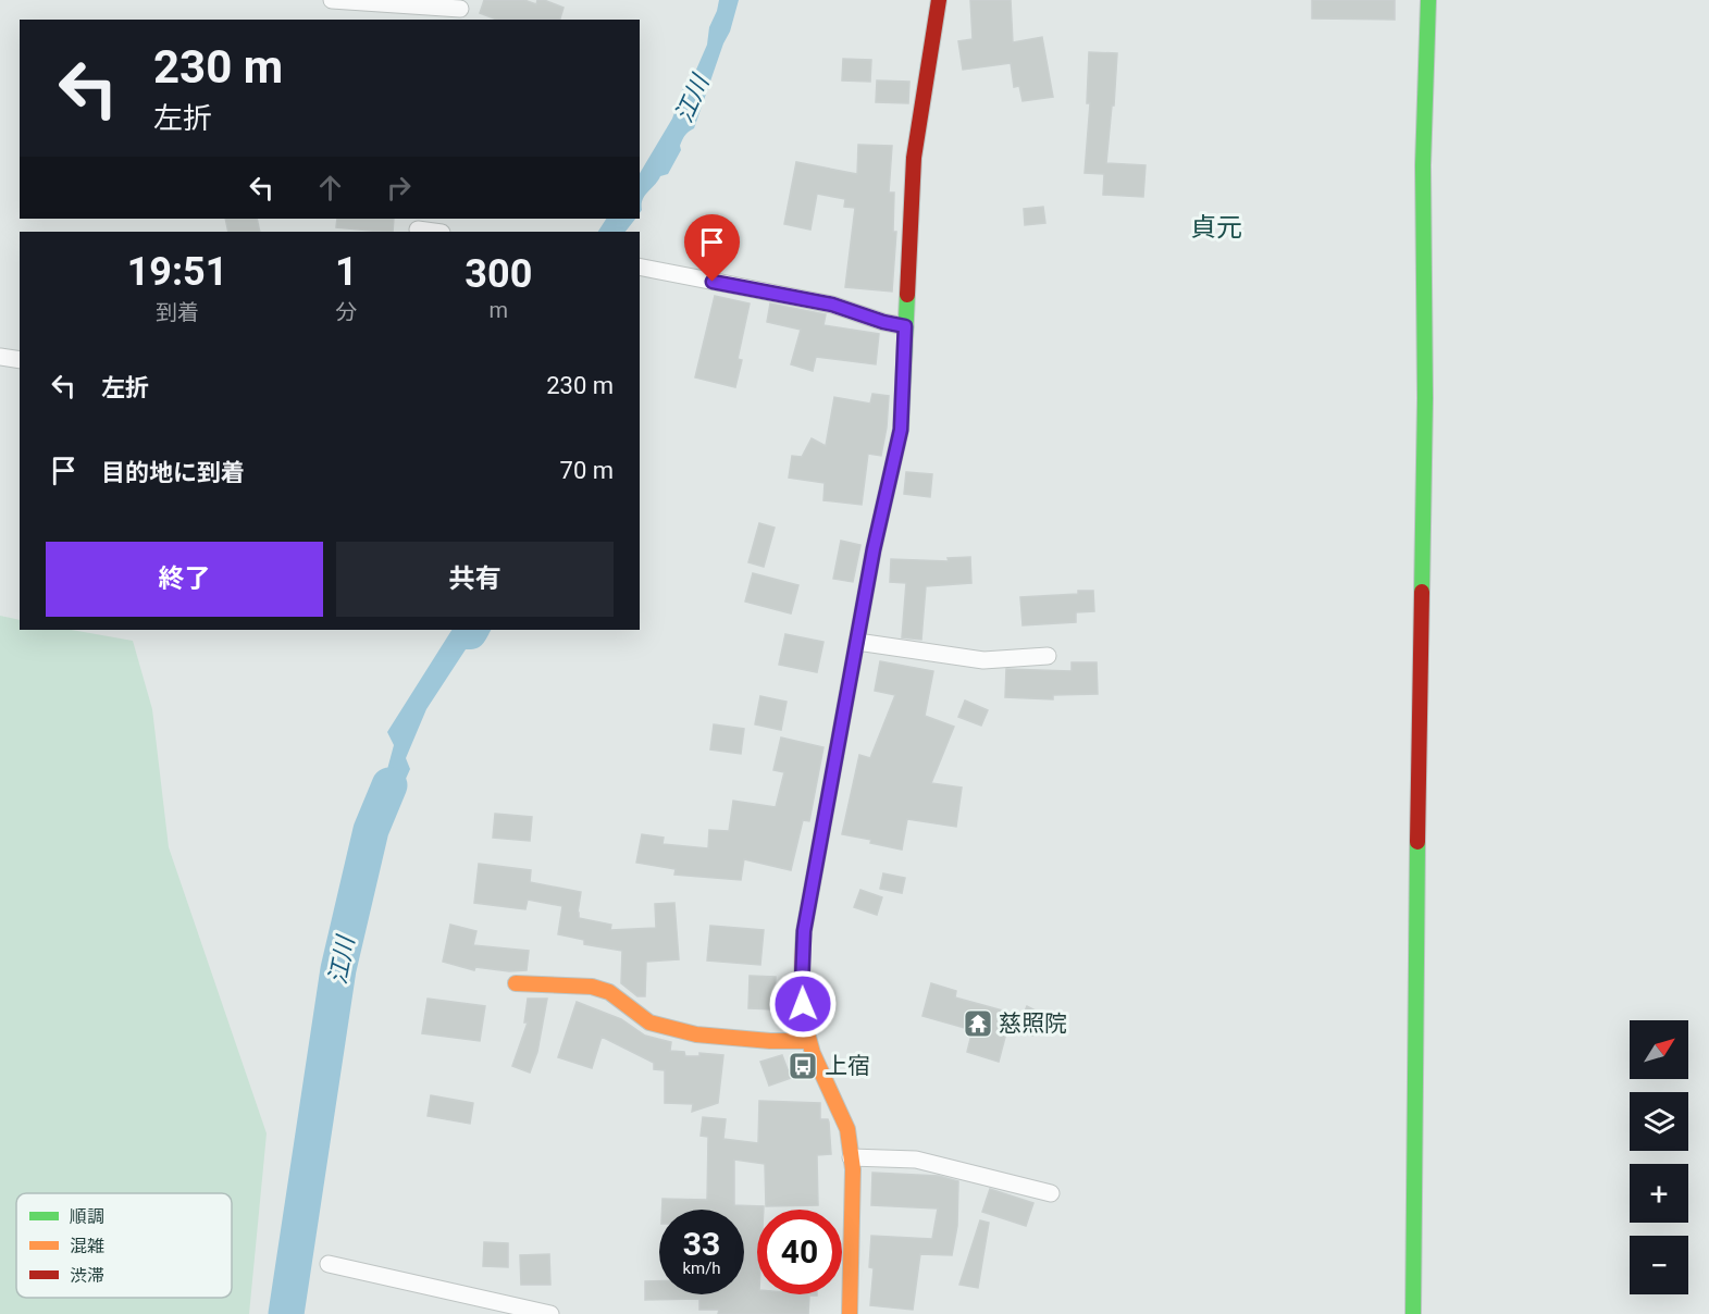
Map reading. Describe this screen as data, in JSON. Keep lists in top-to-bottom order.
{
  "districts": ["貞元"],
  "water": ["江川"],
  "places": {
    "temple": ["慈照院"],
    "bus stop": ["上宿"]
  },
  "legend": ["順調", "混雑", "渋滞"],
  "north": "top right",
  "page": {
    "turn": ["230 m", "左折"],
    "eta": [
      "19:51",
      "到着",
      "1",
      "分",
      "300",
      "m"
    ],
    "list": [
      {
        "name": "左折",
        "value": "230 m"
      },
      {
        "name": "目的地に到着",
        "value": "70 m"
      }
    ],
    "buttons": ["終了", "共有"],
    "map_buttons": ["+", "−"],
    "speed": "33 km/h",
    "limit": "40"
  }
}
